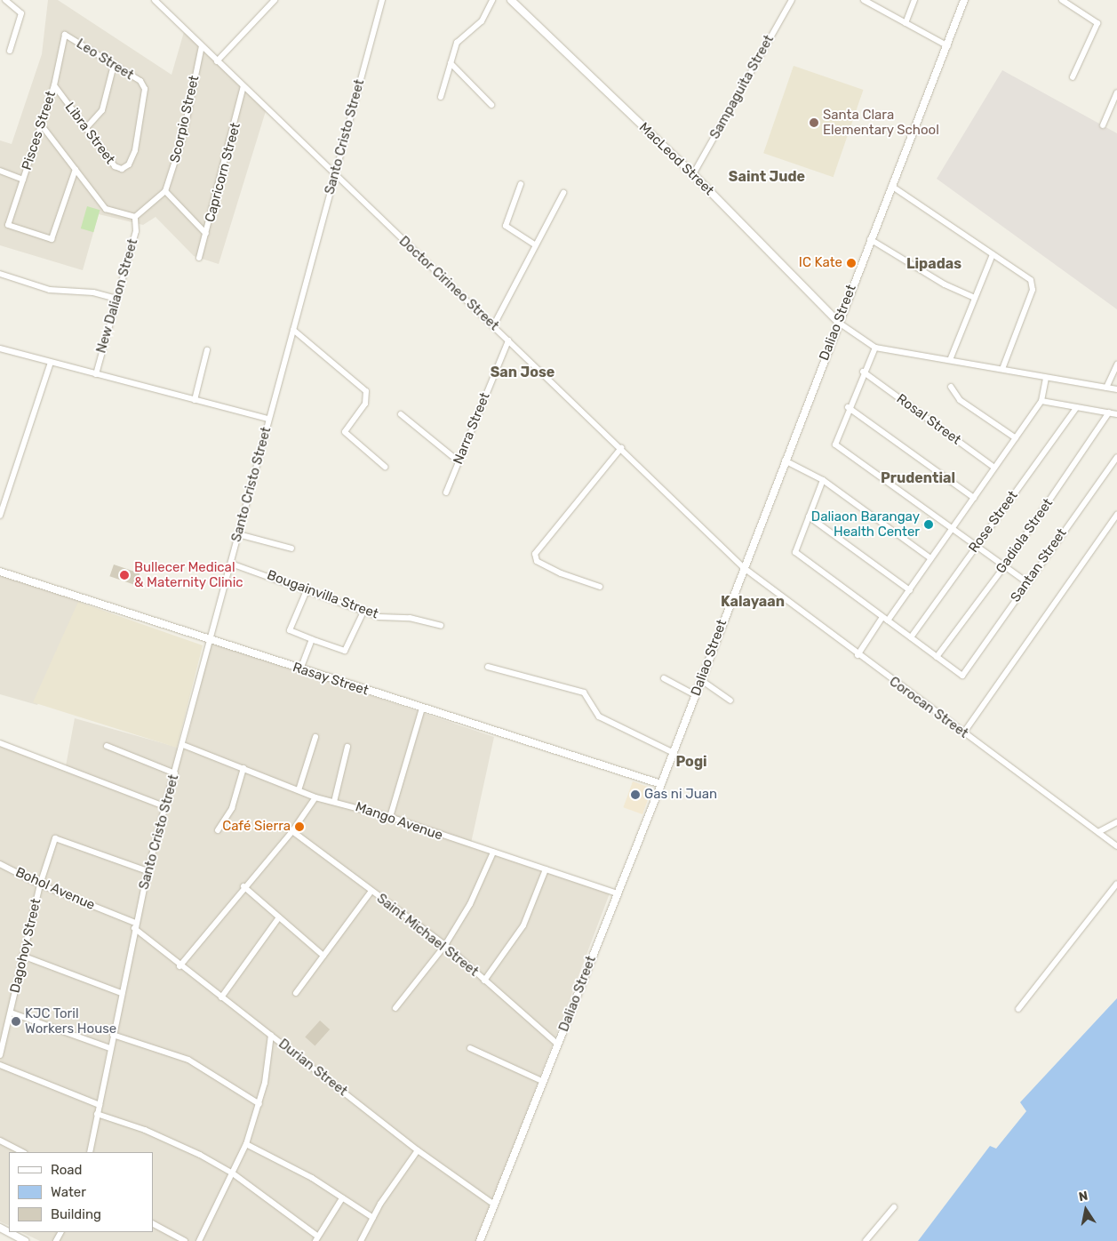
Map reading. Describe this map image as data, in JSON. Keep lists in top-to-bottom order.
{
  "streets": {
    "street": [
      "Leo Street",
      "Sampaguita Street",
      "Scorpio Street",
      "Pisces Street",
      "Libra Street",
      "Santo Cristo Street",
      "MacLeod Street",
      "Capricorn Street",
      "Doctor Cirineo Street",
      "New Daliaon Street",
      "Daliao Street",
      "Rosal Street",
      "Narra Street",
      "Rose Street",
      "Gadiola Street",
      "Santan Street",
      "Bougainvilla Street",
      "Rasay Street",
      "Corocan Street",
      "Mango Avenue",
      "Bohol Avenue",
      "Saint Michael Street",
      "Dagohoy Street",
      "Durian Street"
    ]
  },
  "crossings": [
    ["Leo Street", "Pisces Street"],
    ["Leo Street", "Libra Street"],
    ["Sampaguita Street", "MacLeod Street"],
    ["Scorpio Street", "Doctor Cirineo Street"],
    ["Pisces Street", "Libra Street"],
    ["Santo Cristo Street", "Doctor Cirineo Street"],
    ["Santo Cristo Street", "Bougainvilla Street"],
    ["Santo Cristo Street", "Rasay Street"],
    ["Santo Cristo Street", "Mango Avenue"],
    ["Santo Cristo Street", "Bohol Avenue"],
    ["Santo Cristo Street", "Dagohoy Street"],
    ["Santo Cristo Street", "Durian Street"],
    ["MacLeod Street", "Daliao Street"],
    ["Capricorn Street", "Doctor Cirineo Street"],
    ["Doctor Cirineo Street", "Daliao Street"],
    ["Doctor Cirineo Street", "Narra Street"],
    ["Doctor Cirineo Street", "Corocan Street"],
    ["Daliao Street", "Rasay Street"],
    ["Daliao Street", "Corocan Street"],
    ["Daliao Street", "Mango Avenue"],
    ["Daliao Street", "Saint Michael Street"],
    ["Daliao Street", "Durian Street"],
    ["Gadiola Street", "Santan Street"],
    ["Bohol Avenue", "Dagohoy Street"],
    ["Bohol Avenue", "Durian Street"]
  ],
  "districts": [
    "Saint Jude",
    "Lipadas",
    "San Jose",
    "Prudential",
    "Kalayaan",
    "Pogi"
  ],
  "places": [
    "Santa Clara Elementary School",
    "IC Kate",
    "Daliaon Barangay Health Center",
    "Bullecer Medical & Maternity Clinic",
    "Gas ni Juan",
    "Café Sierra",
    "KJC Toril Workers House"
  ],
  "legend": ["Road", "Water", "Building"],
  "north": "top"
}
